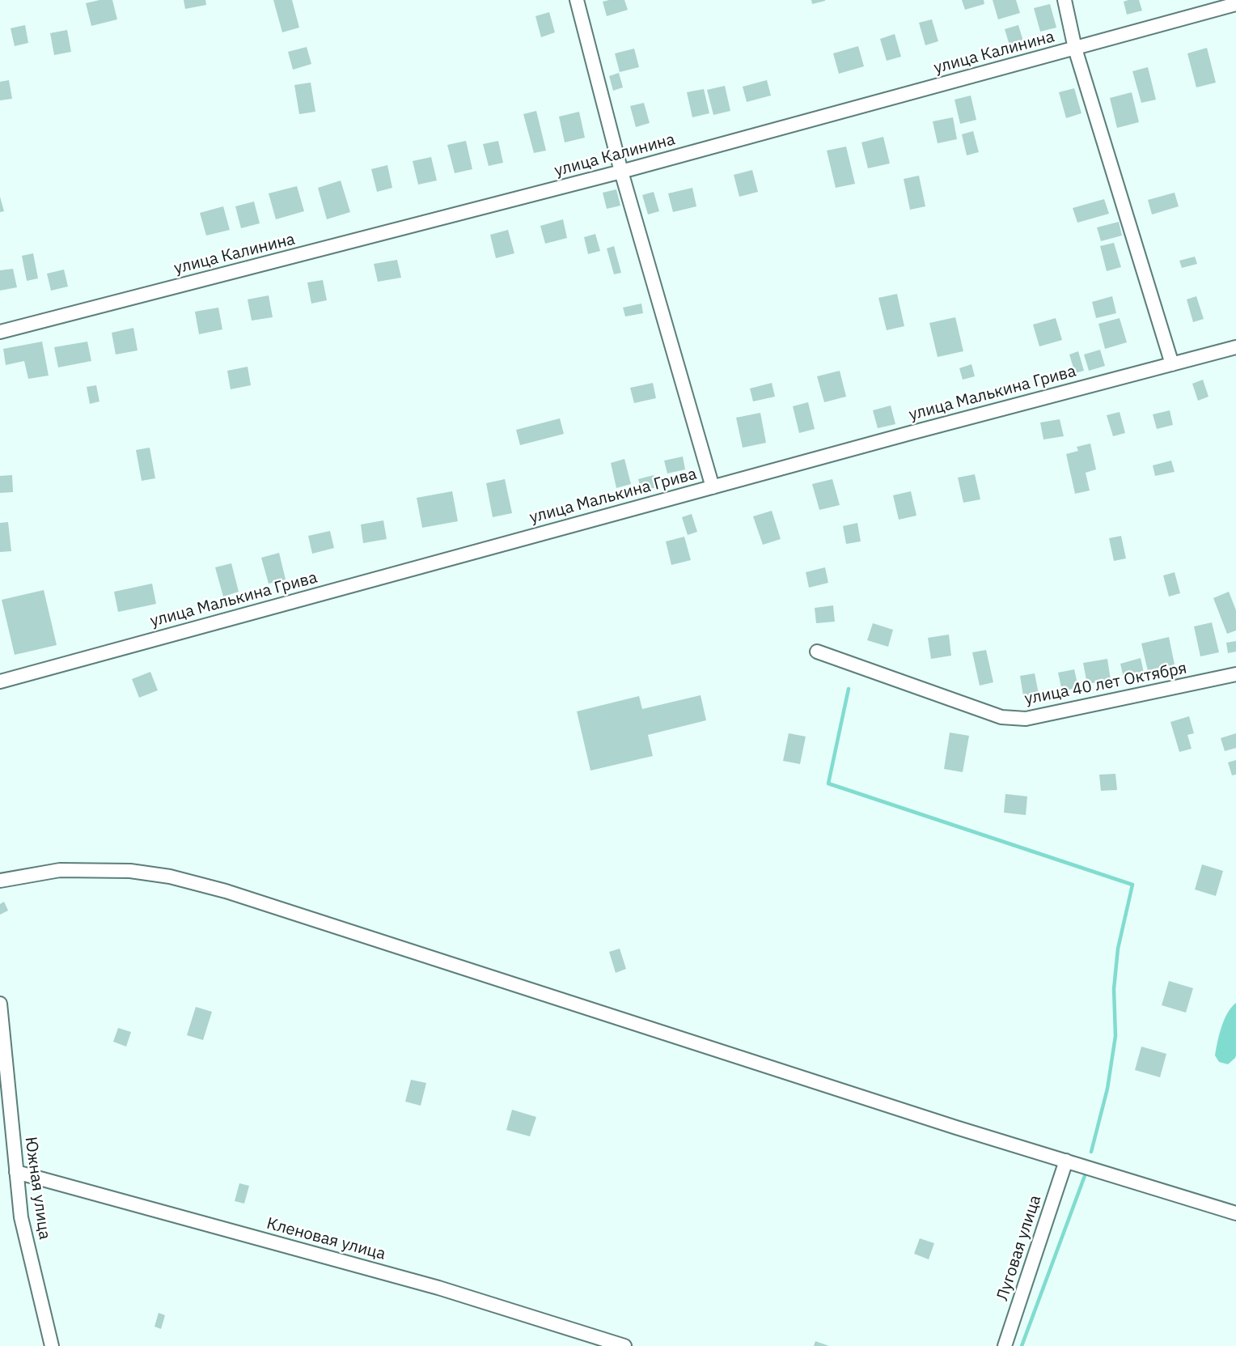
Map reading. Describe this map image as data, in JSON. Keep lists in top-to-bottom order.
{
  "streets": {
    "street": [
      "улица Калинина",
      "улица Малькина Грива",
      "улица 40 лет Октября",
      "Южная улица",
      "Кленовая улица",
      "Луговая улица"
    ]
  },
  "crossings": [
    ["Южная улица", "Кленовая улица"]
  ]
}
